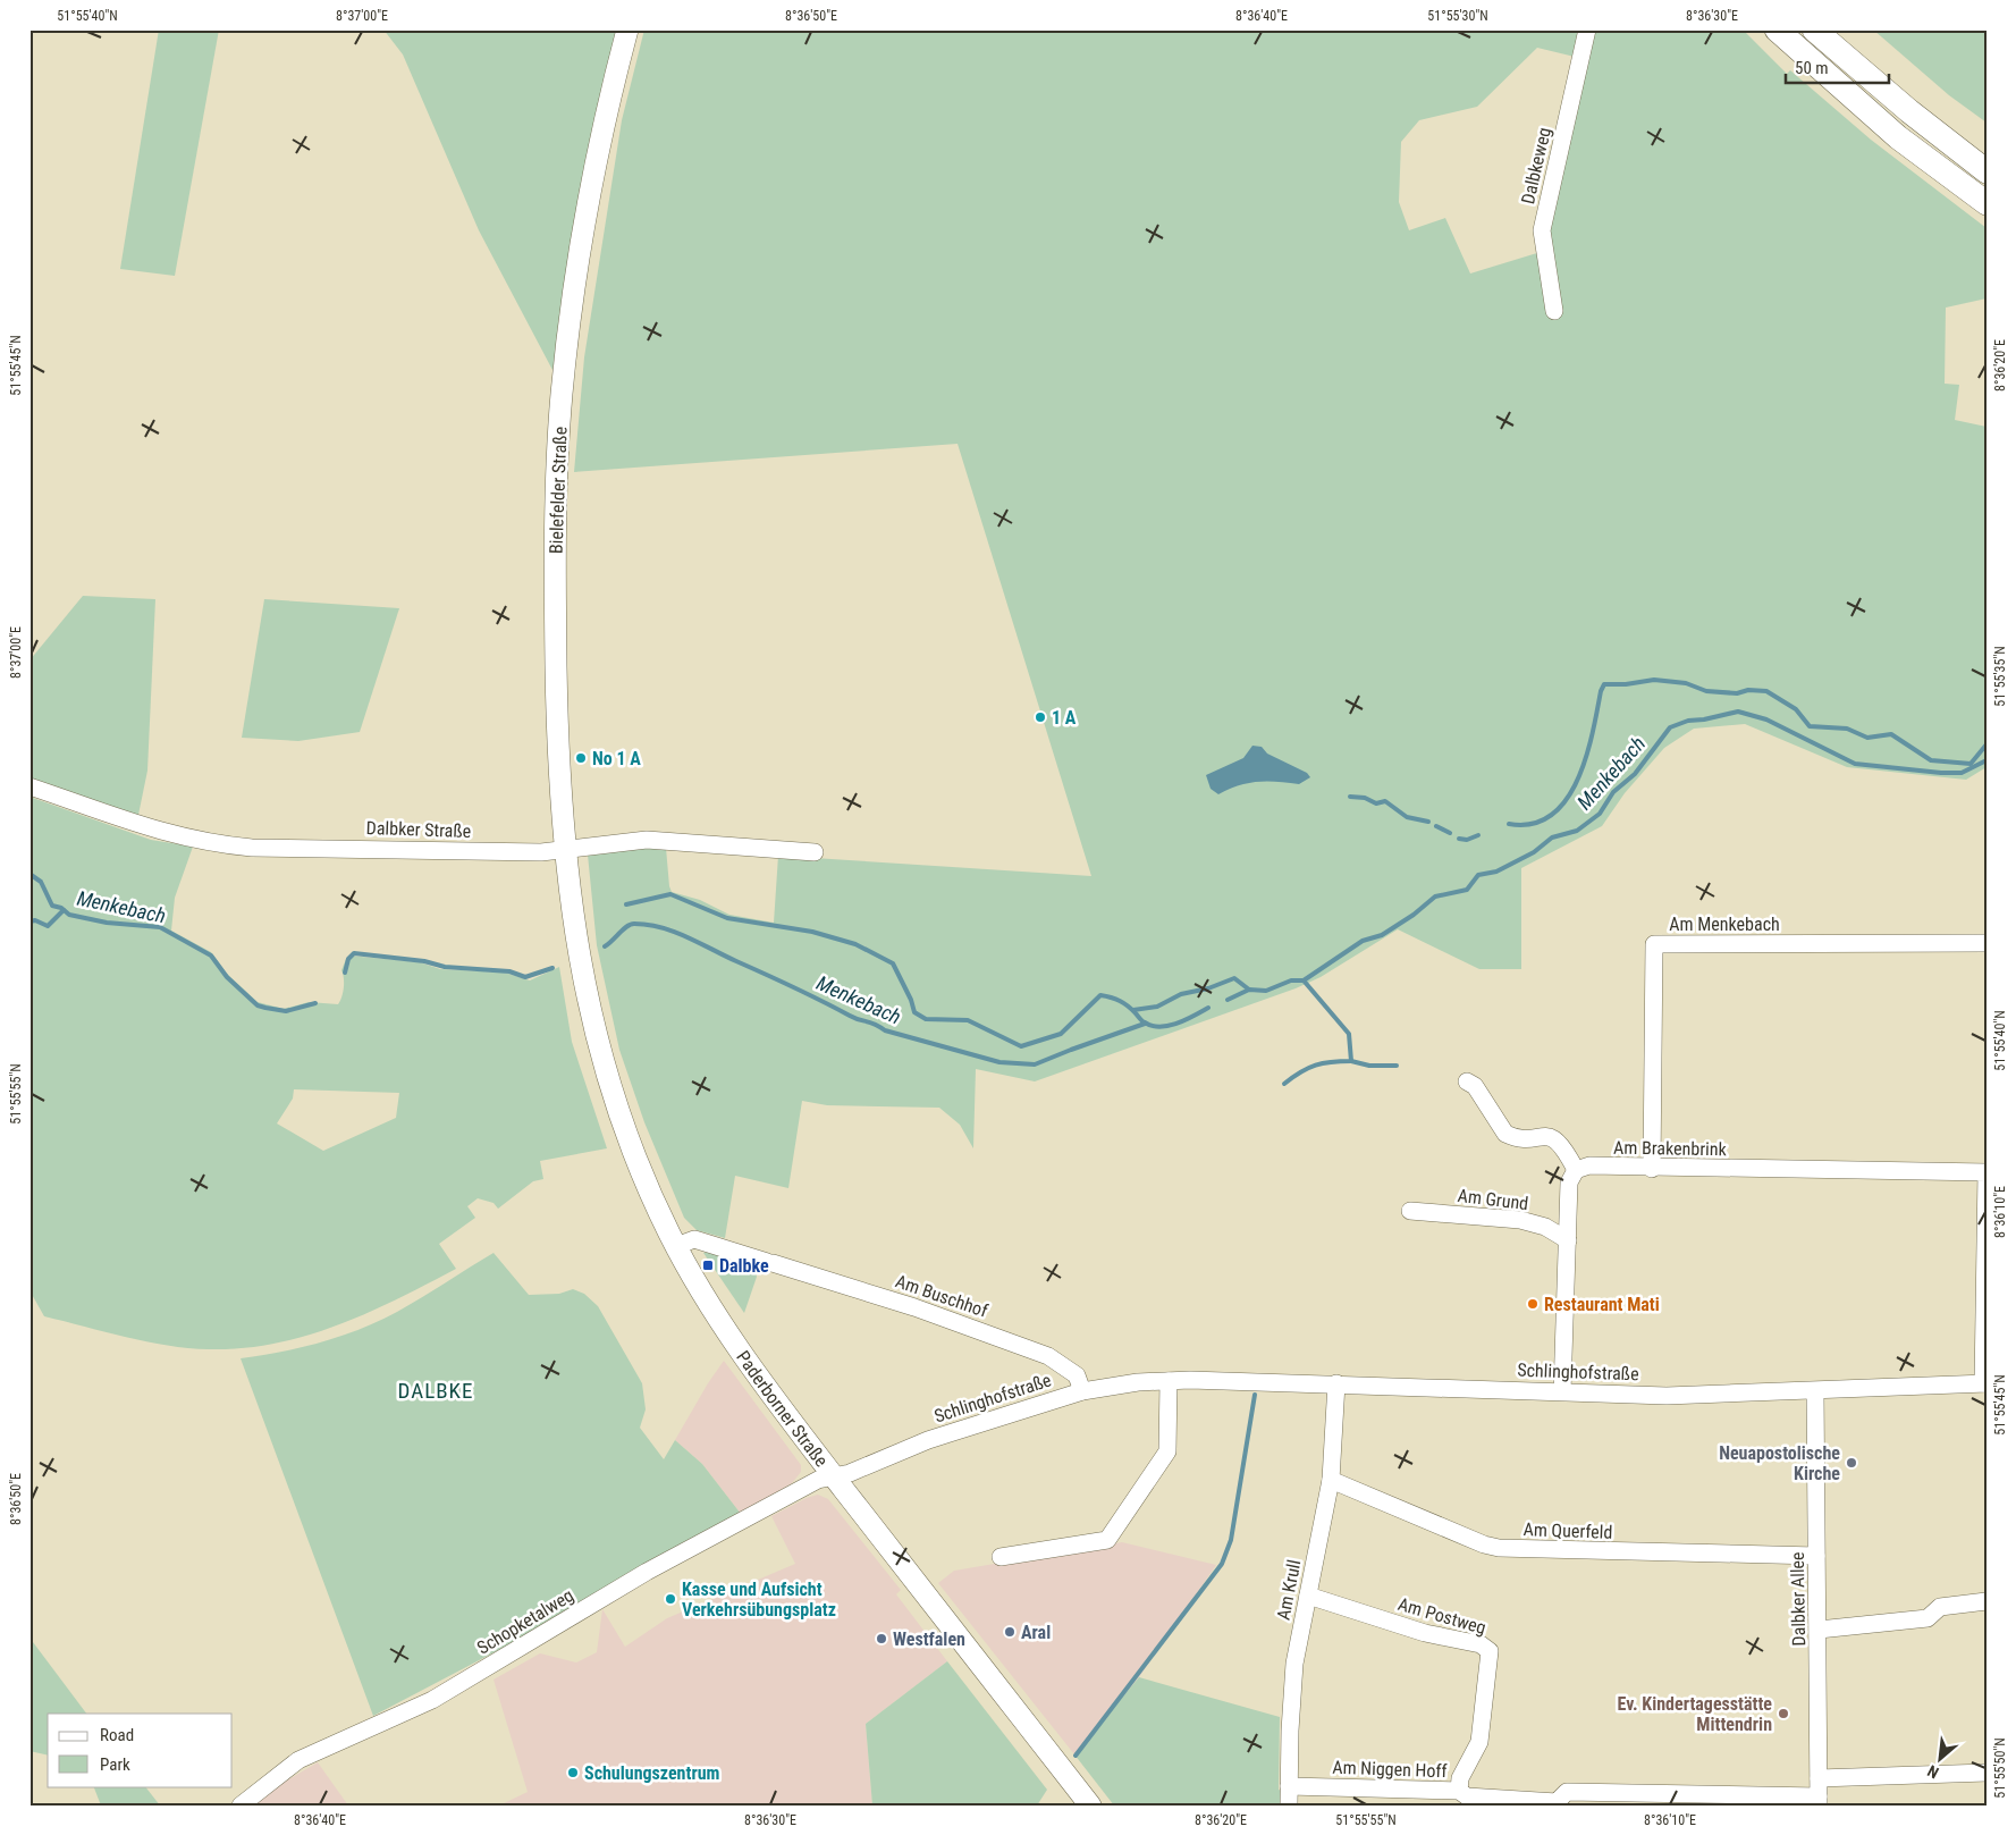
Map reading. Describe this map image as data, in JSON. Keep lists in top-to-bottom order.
{
  "streets": {
    "main road": ["Bielefelder Straße", "Paderborner Straße"],
    "street": [
      "Dalbkeweg",
      "Dalbker Straße",
      "Am Menkebach",
      "Am Brakenbrink",
      "Am Grund",
      "Am Buschhof",
      "Schlinghofstraße",
      "Am Querfeld",
      "Am Krull",
      "Dalbker Allee",
      "Am Postweg",
      "Schopketalweg",
      "Am Niggen Hoff"
    ]
  },
  "crossings": [
    ["Bielefelder Straße", "Dalbker Straße"],
    ["Bielefelder Straße", "Paderborner Straße"],
    ["Am Menkebach", "Am Brakenbrink"],
    ["Am Brakenbrink", "Schlinghofstraße"],
    ["Am Buschhof", "Schlinghofstraße"],
    ["Am Buschhof", "Paderborner Straße"],
    ["Schlinghofstraße", "Paderborner Straße"],
    ["Schlinghofstraße", "Am Krull"],
    ["Schlinghofstraße", "Dalbker Allee"],
    ["Schlinghofstraße", "Schopketalweg"],
    ["Paderborner Straße", "Schopketalweg"],
    ["Am Querfeld", "Am Krull"],
    ["Am Querfeld", "Dalbker Allee"],
    ["Am Krull", "Am Postweg"],
    ["Am Krull", "Am Niggen Hoff"],
    ["Dalbker Allee", "Am Niggen Hoff"],
    ["Am Postweg", "Am Niggen Hoff"]
  ],
  "districts": ["DALBKE"],
  "water": ["Menkebach"],
  "places": {
    "other": [
      "1 A",
      "No 1 A",
      "Restaurant Mati",
      "Neuapostolische Kirche",
      "Kasse und Aufsicht Verkehrsübungsplatz",
      "Aral",
      "Westfalen",
      "Ev. Kindertagesstätte Mittendrin",
      "Schulungszentrum"
    ],
    "transit": ["Dalbke"]
  },
  "legend": ["Road", "Park"],
  "scale_bar": "50 m",
  "north": "bottom left",
  "coordinates": [
    "51°55'40\"N",
    "8°37'00\"E",
    "8°36'50\"E",
    "8°36'40\"E",
    "51°55'30\"N",
    "8°36'30\"E",
    "8°36'20\"E",
    "51°55'45\"N",
    "51°55'35\"N",
    "51°55'55\"N",
    "8°36'10\"E",
    "51°55'50\"N"
  ]
}
